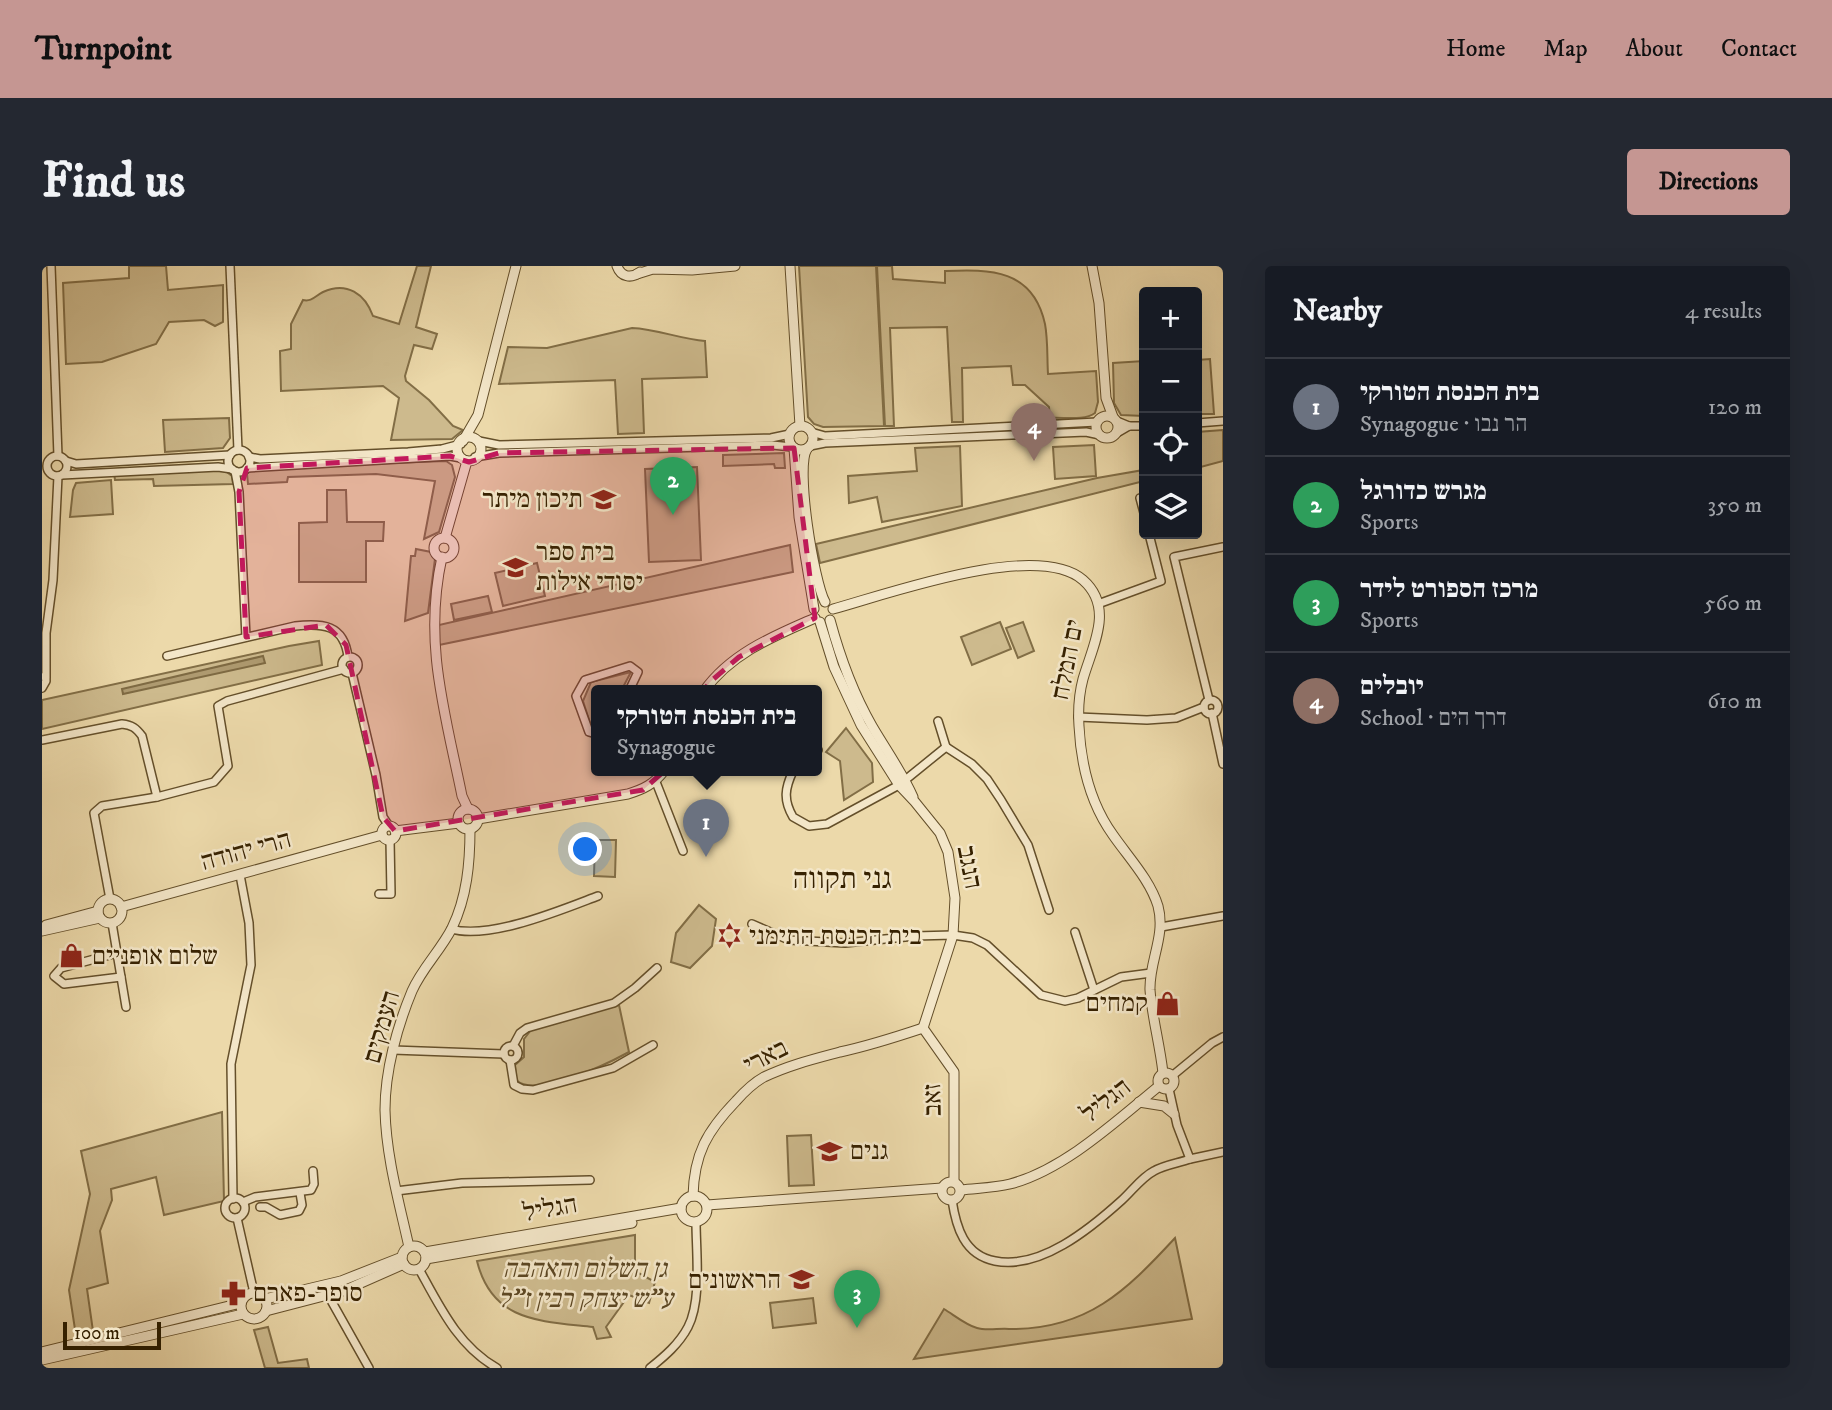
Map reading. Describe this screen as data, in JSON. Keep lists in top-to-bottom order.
{
  "streets": {
    "street": [
      "ים המלח",
      "הרי יהודה",
      "הנגב",
      "העמקים",
      "בארי",
      "זאב",
      "הגליל"
    ]
  },
  "crossings": [
    ["ים המלח", "הנגב"],
    ["ים המלח", "הגליל"],
    ["הרי יהודה", "העמקים"],
    ["הנגב", "בארי"],
    ["הנגב", "זאב"],
    ["העמקים", "הגליל"],
    ["בארי", "זאב"],
    ["בארי", "הגליל"],
    ["זאב", "הגליל"]
  ],
  "districts": ["גני תקווה"],
  "parks": ["גן השלום והאהבה ע\"ש יצחק רבין ז\"ל"],
  "places": {
    "school or university": [
      "תיכון מיתר",
      "בית ספר יסודי אילות",
      "גנים",
      "הראשונים"
    ],
    "synagogue": ["בית הכנסת התימני"],
    "shop": ["שלום אופניים", "קמחים"],
    "pharmacy": ["סופר-פארם"]
  },
  "scale_bar": "100 m",
  "page": {
    "header": "Turnpoint",
    "nav": [
      "Home",
      "Map",
      "About",
      "Contact"
    ],
    "buttons": "Directions",
    "title": "Find us",
    "heading": ["Nearby", "4 results"],
    "map_buttons": ["+", "−"],
    "list": [
      {
        "mark": "1",
        "name": "בית הכנסת הטורקי",
        "note": "Synagogue · הר נבו",
        "value": "120 m"
      },
      {
        "mark": "2",
        "name": "מגרש כדורגל",
        "note": "Sports",
        "value": "350 m"
      },
      {
        "mark": "3",
        "name": "מרכז הספורט לידר",
        "note": "Sports",
        "value": "560 m"
      },
      {
        "mark": "4",
        "name": "יובלים",
        "note": "School · דרך הים",
        "value": "610 m"
      }
    ],
    "pins": [
      "4",
      "2",
      "1",
      "3"
    ],
    "popup": ["בית הכנסת הטורקי", "Synagogue"],
    "scale": "100 m"
  }
}
